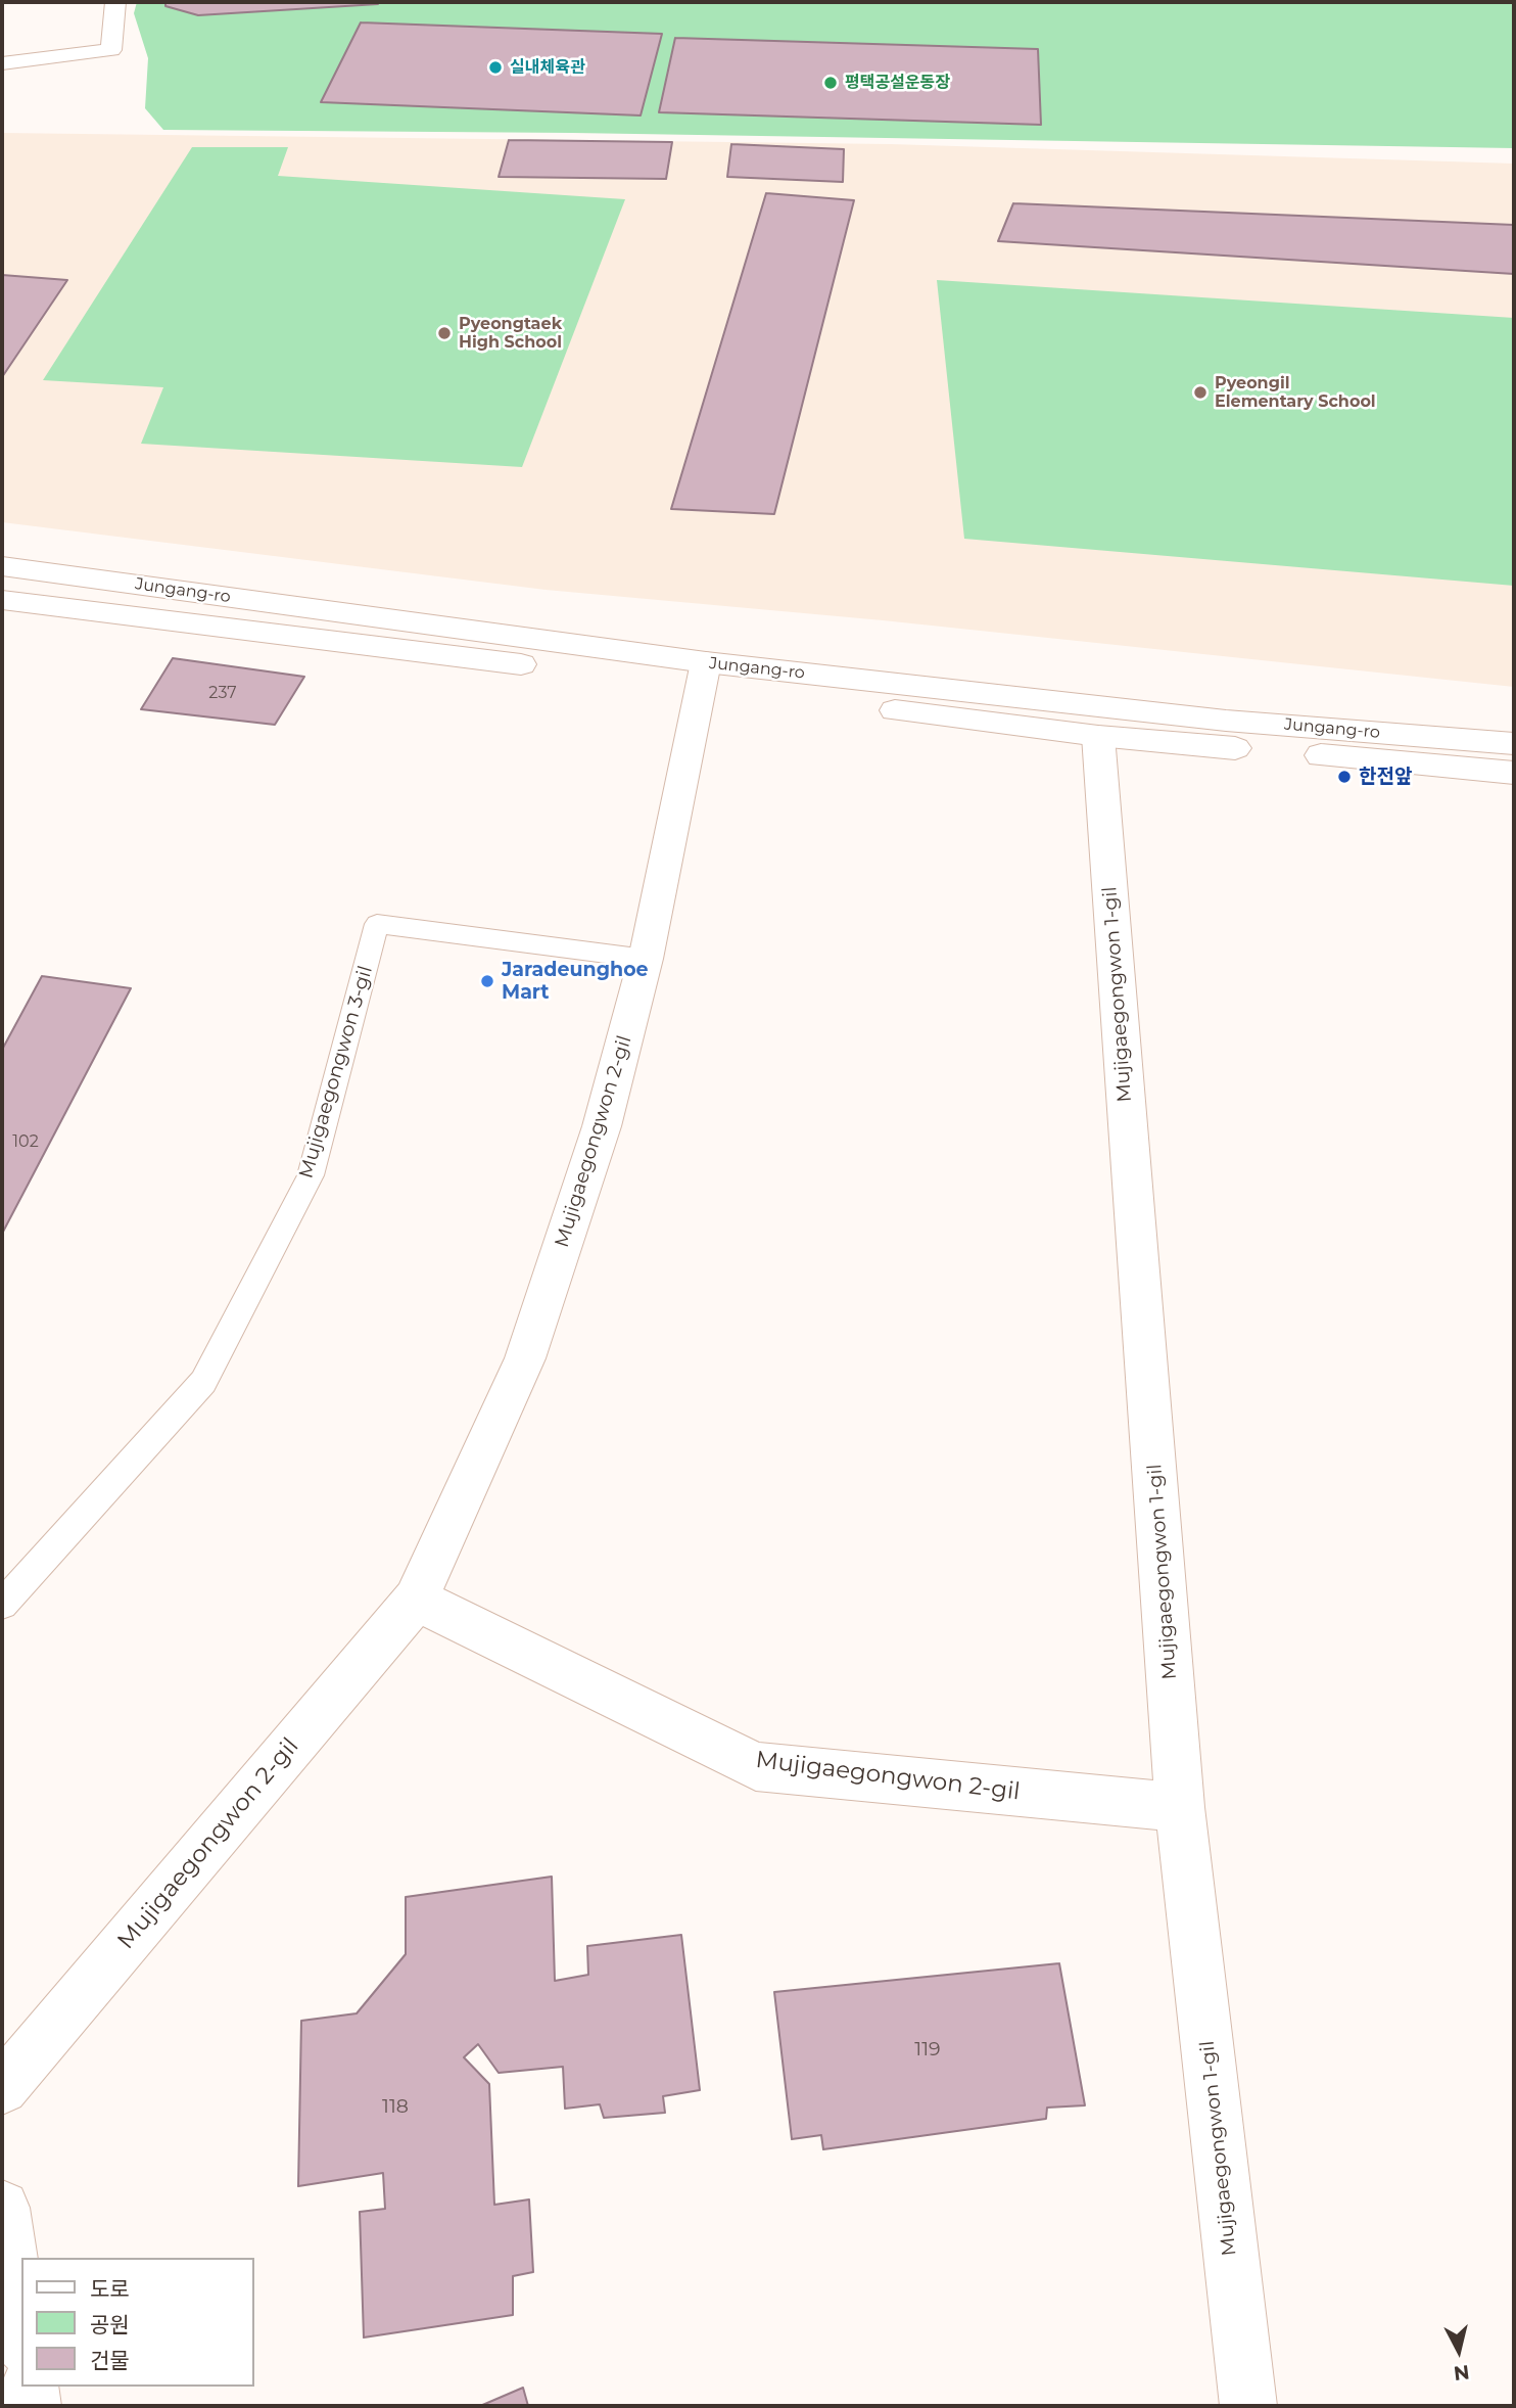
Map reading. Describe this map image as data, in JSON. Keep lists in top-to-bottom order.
{
  "streets": {
    "street": ["Jungang-ro", "Mujigaegongwon 1-gil", "Mujigaegongwon 2-gil"],
    "lane": ["Mujigaegongwon 3-gil"]
  },
  "crossings": [
    ["Jungang-ro", "Mujigaegongwon 1-gil"],
    ["Jungang-ro", "Mujigaegongwon 2-gil"],
    ["Mujigaegongwon 1-gil", "Mujigaegongwon 2-gil"],
    ["Mujigaegongwon 3-gil", "Mujigaegongwon 2-gil"]
  ],
  "places": [
    "실내체육관",
    "평택공설운동장",
    "Pyeongtaek High School",
    "Pyeongil Elementary School",
    "한전앞",
    "Jaradeunghoe Mart"
  ],
  "house_numbers": [
    "237",
    "102",
    "119",
    "118"
  ],
  "legend": ["도로", "공원", "건물"],
  "north": "bottom"
}
